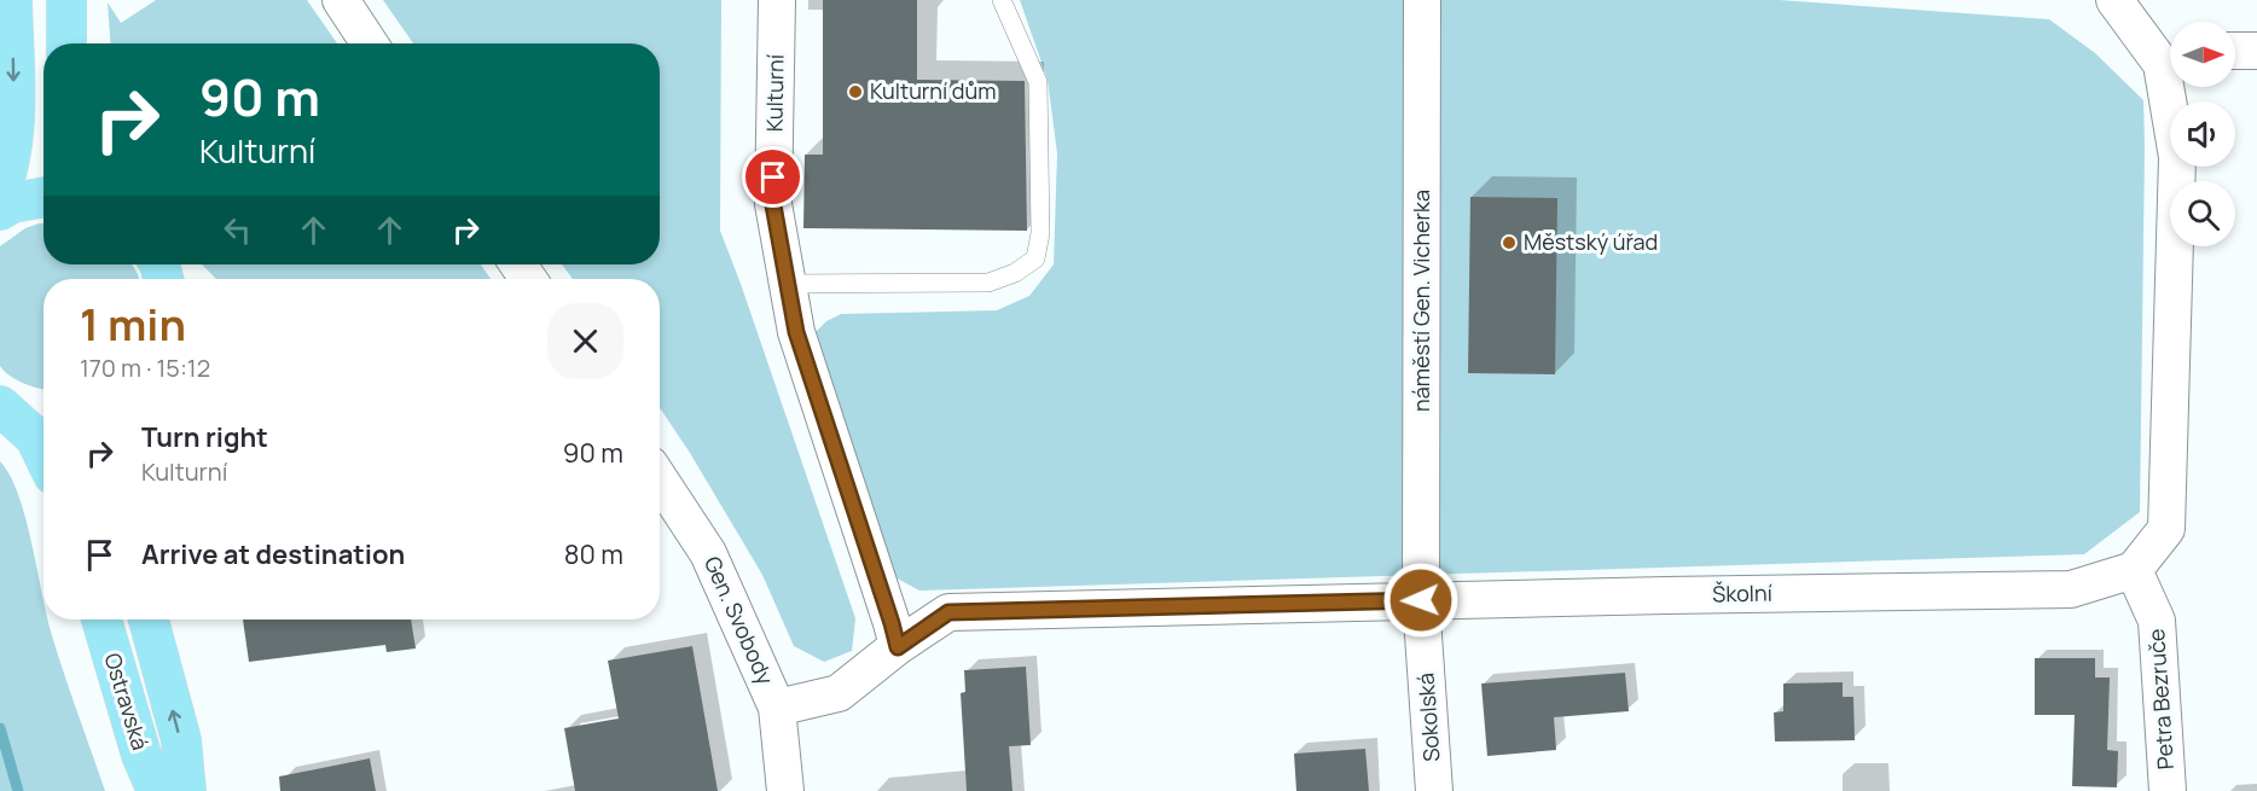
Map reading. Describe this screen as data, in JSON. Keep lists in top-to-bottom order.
{
  "streets": {
    "main road": ["Ostravská"],
    "street": [
      "Kulturní",
      "náměstí Gen. Vicherka",
      "Školní",
      "Gen. Svobody",
      "Petra Bezruče",
      "Sokolská"
    ]
  },
  "crossings": [
    ["Kulturní", "Školní"],
    ["náměstí Gen. Vicherka", "Školní"],
    ["náměstí Gen. Vicherka", "Sokolská"],
    ["Školní", "Gen. Svobody"],
    ["Školní", "Petra Bezruče"],
    ["Školní", "Sokolská"]
  ],
  "places": ["Kulturní dům", "Městský úřad"],
  "north": "right",
  "page": {
    "turn": ["90 m", "Kulturní"],
    "heading": ["1 min", "170 m · 15:12"],
    "list": [
      {
        "name": "Turn right",
        "note": "Kulturní",
        "value": "90 m"
      },
      {
        "name": "Arrive at destination",
        "value": "80 m"
      }
    ]
  }
}
